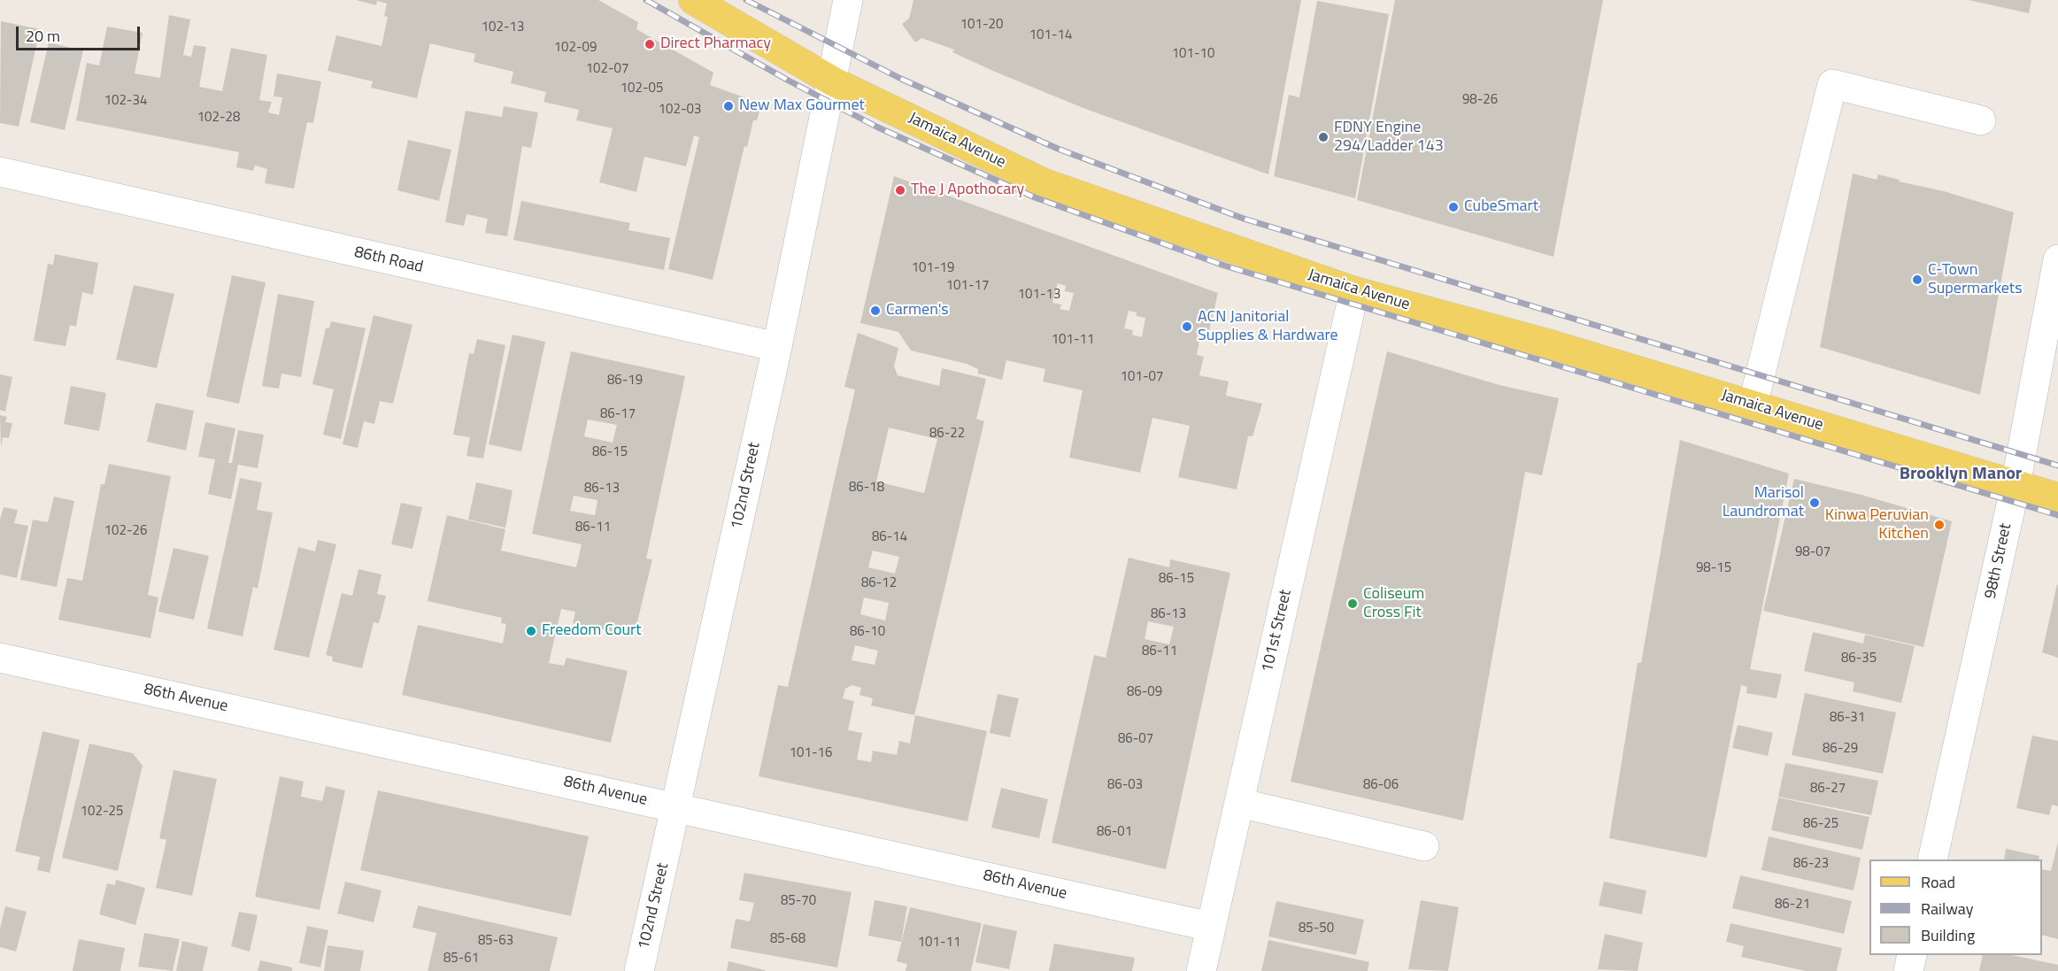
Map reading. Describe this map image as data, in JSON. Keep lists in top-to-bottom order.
{
  "streets": {
    "main road": ["Jamaica Avenue"],
    "street": [
      "86th Road",
      "102nd Street",
      "98th Street",
      "101st Street",
      "86th Avenue"
    ]
  },
  "crossings": [
    ["Jamaica Avenue", "102nd Street"],
    ["Jamaica Avenue", "98th Street"],
    ["Jamaica Avenue", "101st Street"],
    ["86th Road", "102nd Street"],
    ["102nd Street", "86th Avenue"],
    ["101st Street", "86th Avenue"]
  ],
  "districts": ["Brooklyn Manor"],
  "places": [
    "Direct Pharmacy",
    "New Max Gourmet",
    "FDNY Engine 294/Ladder 143",
    "The J Apothocary",
    "CubeSmart",
    "C‑Town Supermarkets",
    "Carmen's",
    "ACN Janitorial Supplies & Hardware",
    "Marisol Laundromat",
    "Kinwa Peruvian Kitchen",
    "Coliseum Cross Fit",
    "Freedom Court"
  ],
  "house_numbers": [
    "101-20",
    "102-13",
    "101-14",
    "102-09",
    "101-10",
    "102-07",
    "102-05",
    "98-26",
    "102-34",
    "102-03",
    "102-28",
    "101-19",
    "101-17",
    "101-13",
    "101-11",
    "101-07",
    "86-19",
    "86-17",
    "86-22",
    "86-15",
    "86-18",
    "86-13",
    "86-11",
    "102-26",
    "86-14",
    "98-07",
    "98-15",
    "86-15",
    "86-12",
    "86-13",
    "86-10",
    "86-11",
    "86-35",
    "86-09",
    "86-31",
    "86-07",
    "86-29",
    "101-16",
    "86-03",
    "86-06",
    "86-27",
    "102-25",
    "86-25",
    "86-01",
    "86-23",
    "85-70",
    "86-21",
    "85-50",
    "85-68",
    "85-63",
    "101-11",
    "85-61"
  ],
  "legend": ["Road", "Railway", "Building"],
  "scale_bar": "20 m"
}
